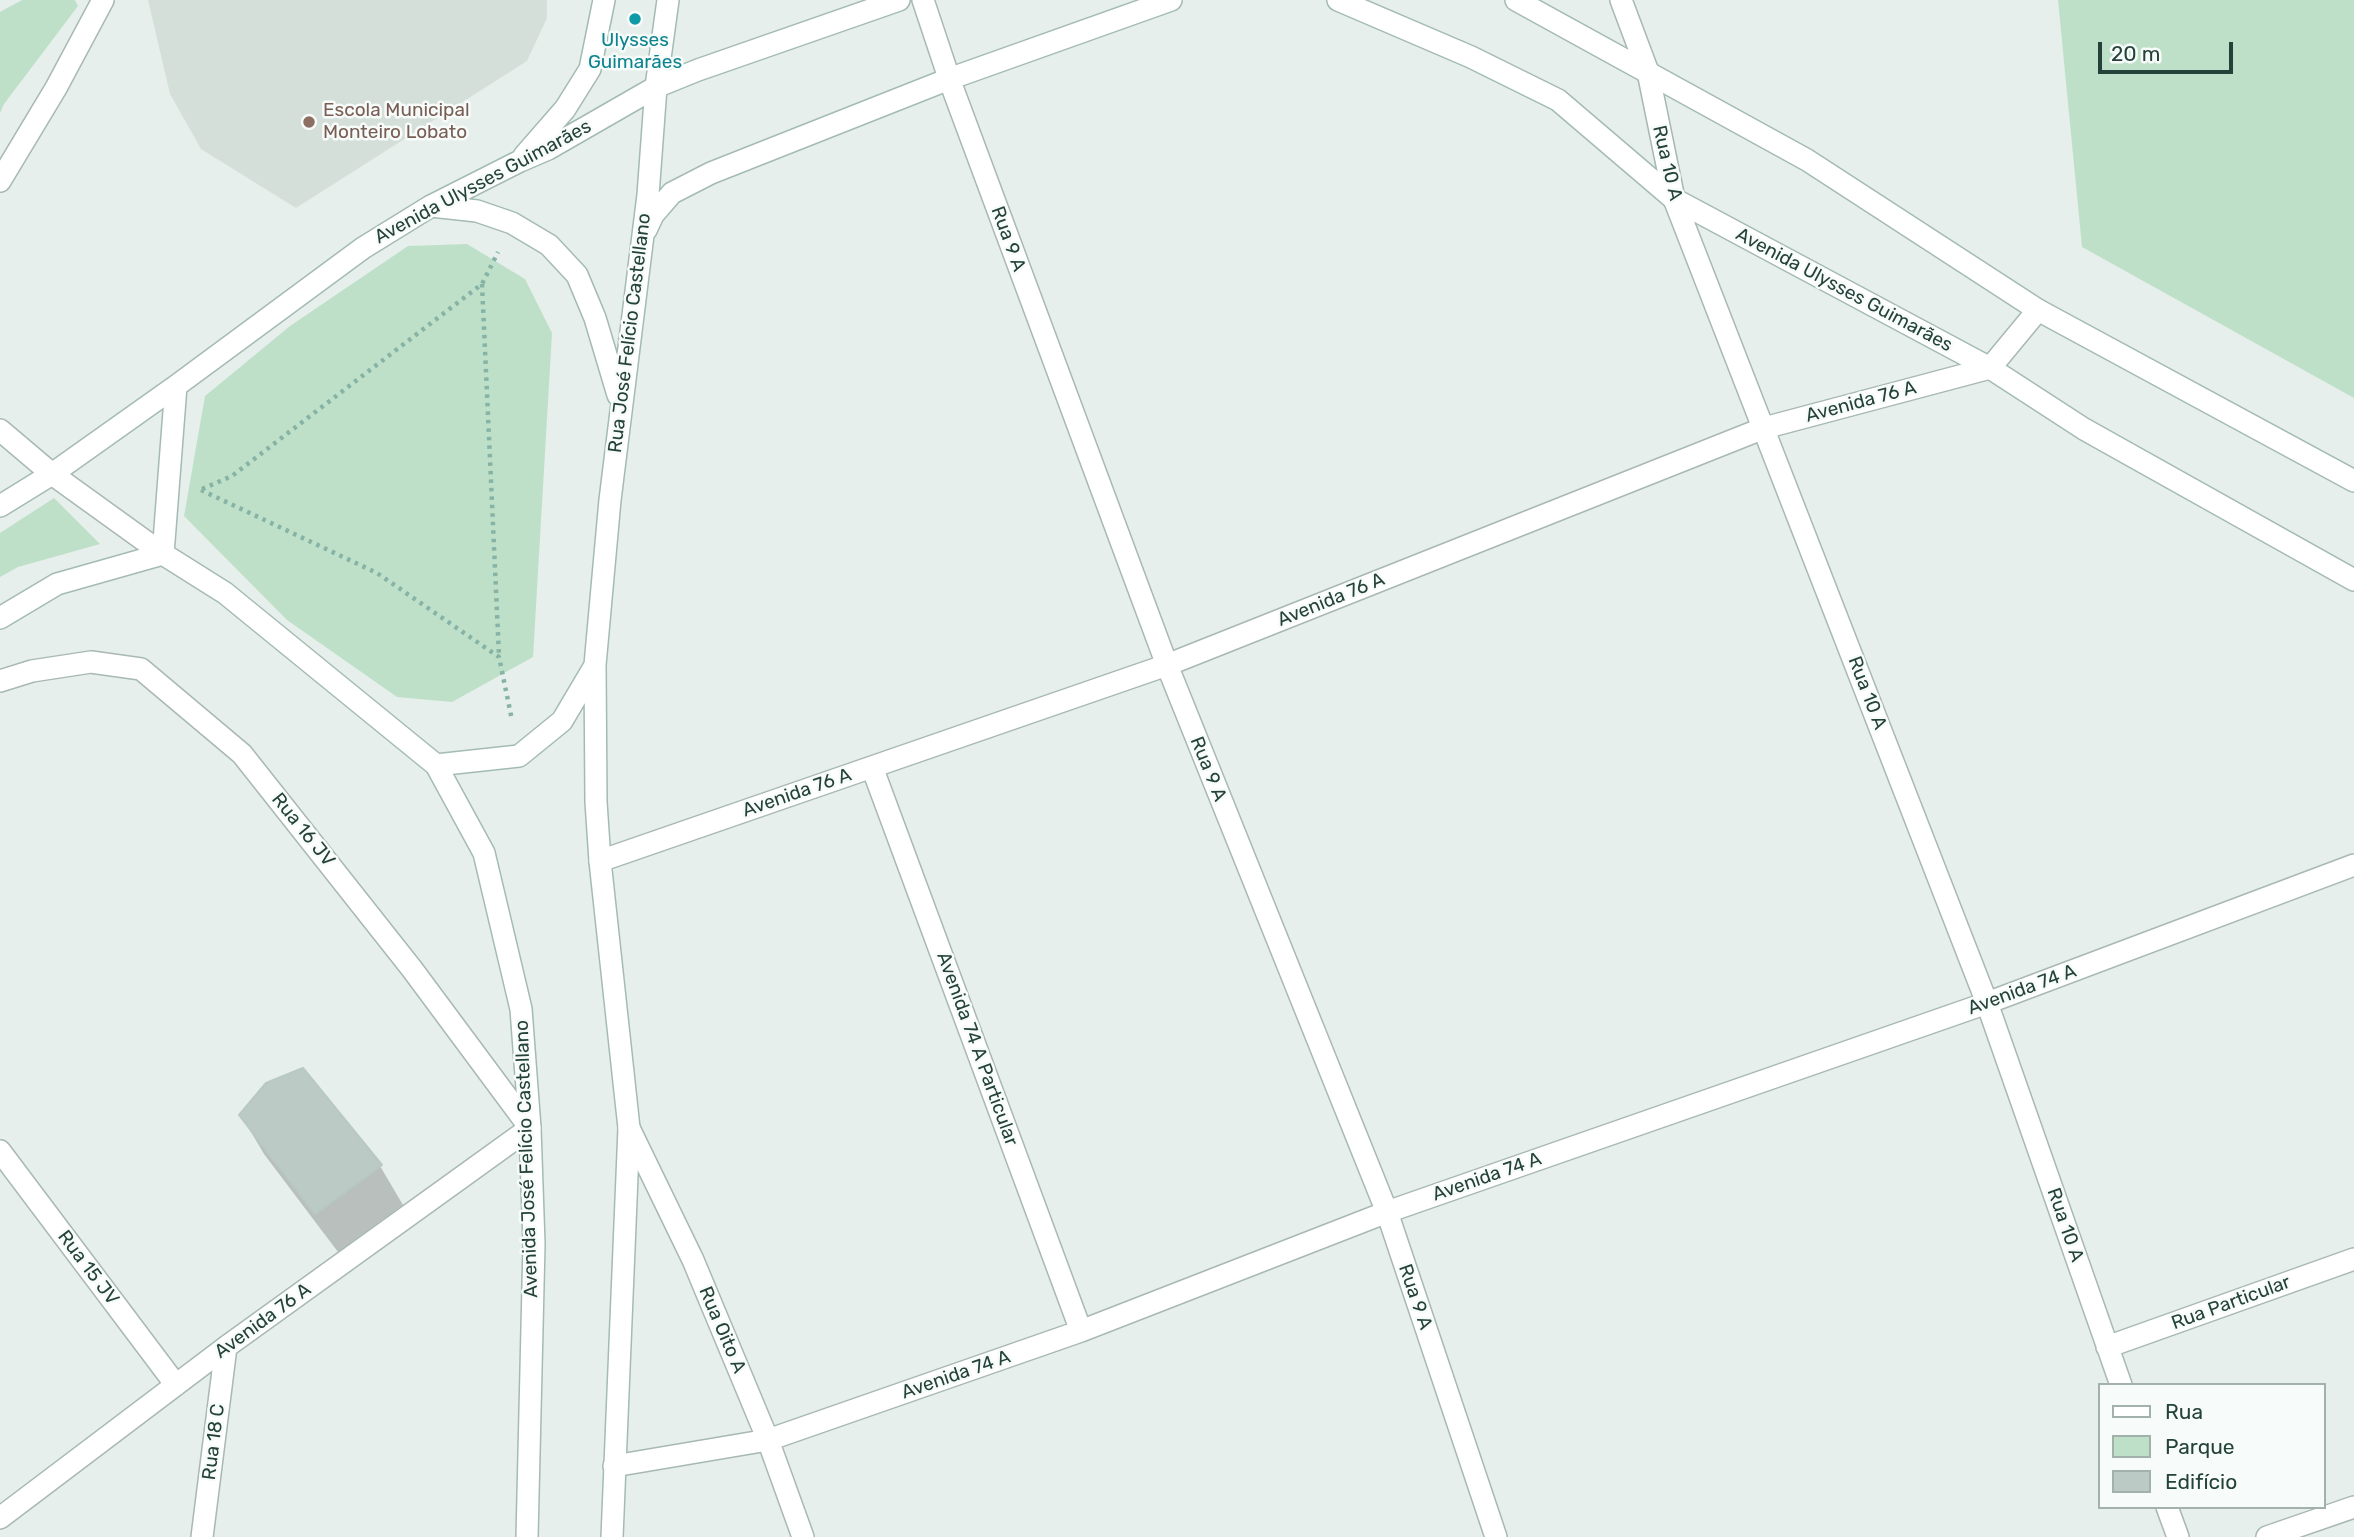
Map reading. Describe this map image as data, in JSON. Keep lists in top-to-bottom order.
{
  "streets": {
    "street": [
      "Rua 10 A",
      "Avenida Ulysses Guimarães",
      "Rua 9 A",
      "Rua José Felício Castellano",
      "Avenida 76 A",
      "Rua 16 JV",
      "Avenida 74 A",
      "Avenida 74 A Particular",
      "Avenida José Felício Castellano",
      "Rua 15 JV",
      "Rua Particular",
      "Rua Oito A",
      "Rua 18 C"
    ]
  },
  "crossings": [
    ["Rua 10 A", "Avenida Ulysses Guimarães"],
    ["Rua 10 A", "Avenida 76 A"],
    ["Rua 10 A", "Avenida 74 A"],
    ["Rua 10 A", "Rua Particular"],
    ["Avenida Ulysses Guimarães", "Rua José Felício Castellano"],
    ["Avenida Ulysses Guimarães", "Avenida 76 A"],
    ["Avenida Ulysses Guimarães", "Avenida José Felício Castellano"],
    ["Rua 9 A", "Avenida 76 A"],
    ["Rua 9 A", "Avenida 74 A"],
    ["Avenida 76 A", "Rua 16 JV"],
    ["Avenida 76 A", "Avenida 74 A Particular"],
    ["Avenida 76 A", "Avenida José Felício Castellano"],
    ["Avenida 76 A", "Rua 15 JV"],
    ["Avenida 76 A", "Rua 18 C"],
    ["Rua 16 JV", "Avenida José Felício Castellano"],
    ["Avenida 74 A", "Avenida 74 A Particular"],
    ["Avenida 74 A", "Rua Oito A"]
  ],
  "places": ["Ulysses Guimarães", "Escola Municipal Monteiro Lobato"],
  "legend": ["Rua", "Parque", "Edifício"],
  "scale_bar": "20 m"
}
